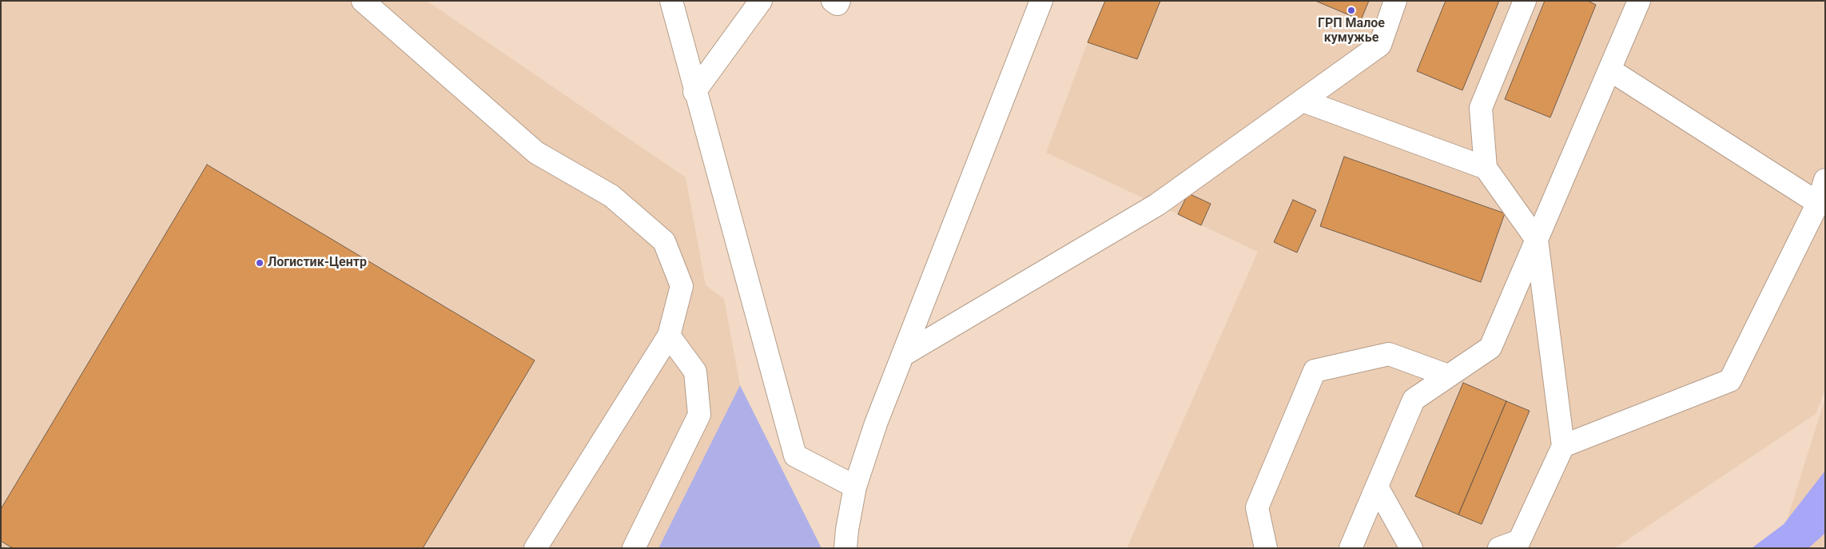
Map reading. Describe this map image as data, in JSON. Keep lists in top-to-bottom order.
{
  "places": ["ГРП Малое кумужье", "Логистик-Центр"]
}
